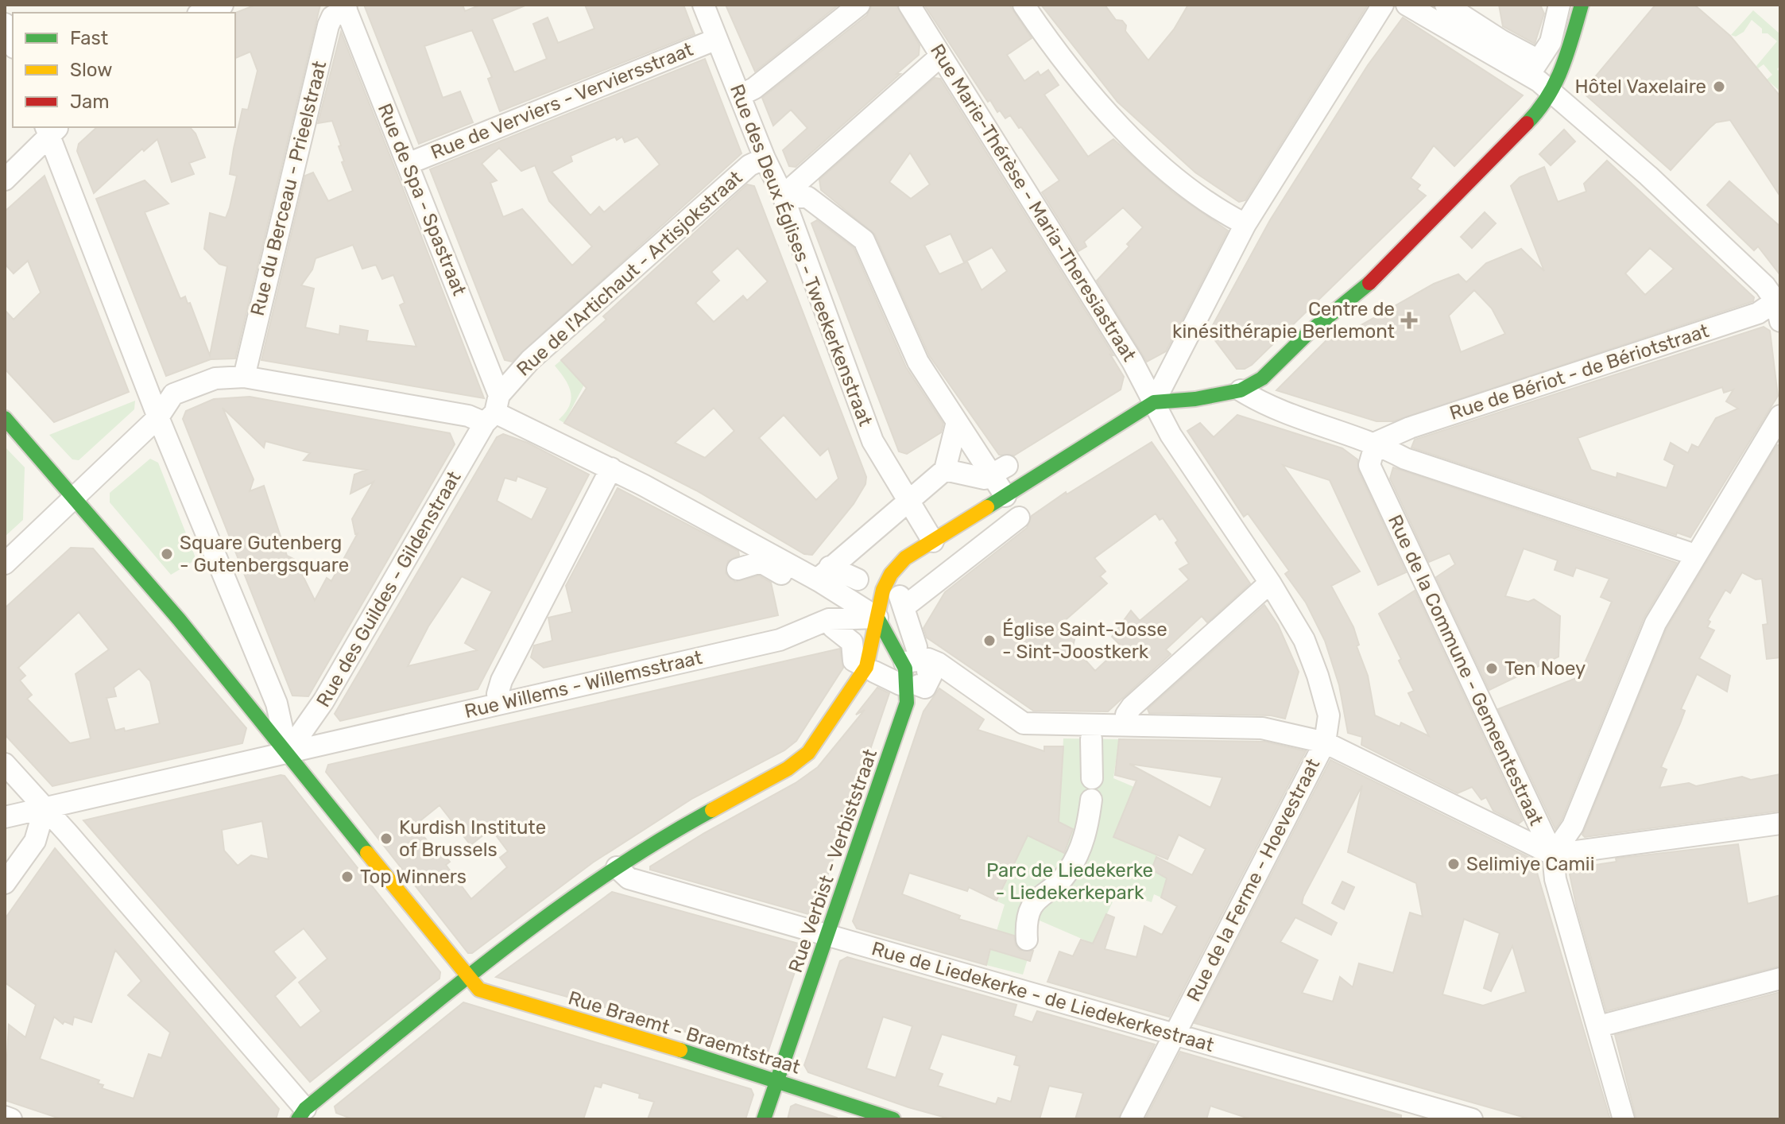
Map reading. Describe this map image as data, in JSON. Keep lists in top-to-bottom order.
{
  "streets": {
    "main road": ["Rue Verbist - Verbiststraat", "Rue Braemt - Braemtstraat"],
    "street": [
      "Rue de Verviers - Verviersstraat",
      "Rue du Berceau - Prieelstraat",
      "Rue de Spa - Spastraat",
      "Rue Marie-Thérèse - Maria-Theresiastraat",
      "Rue des Deux Églises - Tweekerkenstraat",
      "Rue de l'Artichaut - Artisjokstraat",
      "Rue de Bériot - de Bériotstraat",
      "Rue des Guildes - Gildenstraat",
      "Rue de la Commune - Gemeentestraat",
      "Rue Willems - Willemsstraat",
      "Rue de la Ferme - Hoevestraat",
      "Rue de Liedekerke - de Liedekerkestraat"
    ]
  },
  "crossings": [
    ["Rue de Verviers - Verviersstraat", "Rue de Spa - Spastraat"],
    ["Rue de Verviers - Verviersstraat", "Rue des Deux Églises - Tweekerkenstraat"],
    ["Rue du Berceau - Prieelstraat", "Rue de Spa - Spastraat"],
    ["Rue de Spa - Spastraat", "Rue de l'Artichaut - Artisjokstraat"],
    ["Rue de Spa - Spastraat", "Rue des Guildes - Gildenstraat"],
    ["Rue Marie-Thérèse - Maria-Theresiastraat", "Rue de la Ferme - Hoevestraat"],
    ["Rue des Deux Églises - Tweekerkenstraat", "Rue de l'Artichaut - Artisjokstraat"],
    ["Rue de l'Artichaut - Artisjokstraat", "Rue des Guildes - Gildenstraat"],
    ["Rue de Bériot - de Bériotstraat", "Rue de la Commune - Gemeentestraat"],
    ["Rue des Guildes - Gildenstraat", "Rue Willems - Willemsstraat"],
    ["Rue des Guildes - Gildenstraat", "Rue Braemt - Braemtstraat"],
    ["Rue Willems - Willemsstraat", "Rue Verbist - Verbiststraat"],
    ["Rue Willems - Willemsstraat", "Rue Braemt - Braemtstraat"],
    ["Rue Verbist - Verbiststraat", "Rue de Liedekerke - de Liedekerkestraat"],
    ["Rue Verbist - Verbiststraat", "Rue Braemt - Braemtstraat"],
    ["Rue de la Ferme - Hoevestraat", "Rue de Liedekerke - de Liedekerkestraat"]
  ],
  "parks": ["Parc de Liedekerke - Liedekerkepark"],
  "places": {
    "other": [
      "Hôtel Vaxelaire",
      "Square Gutenberg - Gutenbergsquare",
      "Église Saint-Josse - Sint-Joostkerk",
      "Ten Noey",
      "Kurdish Institute of Brussels",
      "Selimiye Camii",
      "Top Winners"
    ],
    "health": ["Centre de kinésithérapie Berlemont"]
  },
  "legend": ["Fast", "Slow", "Jam"]
}
